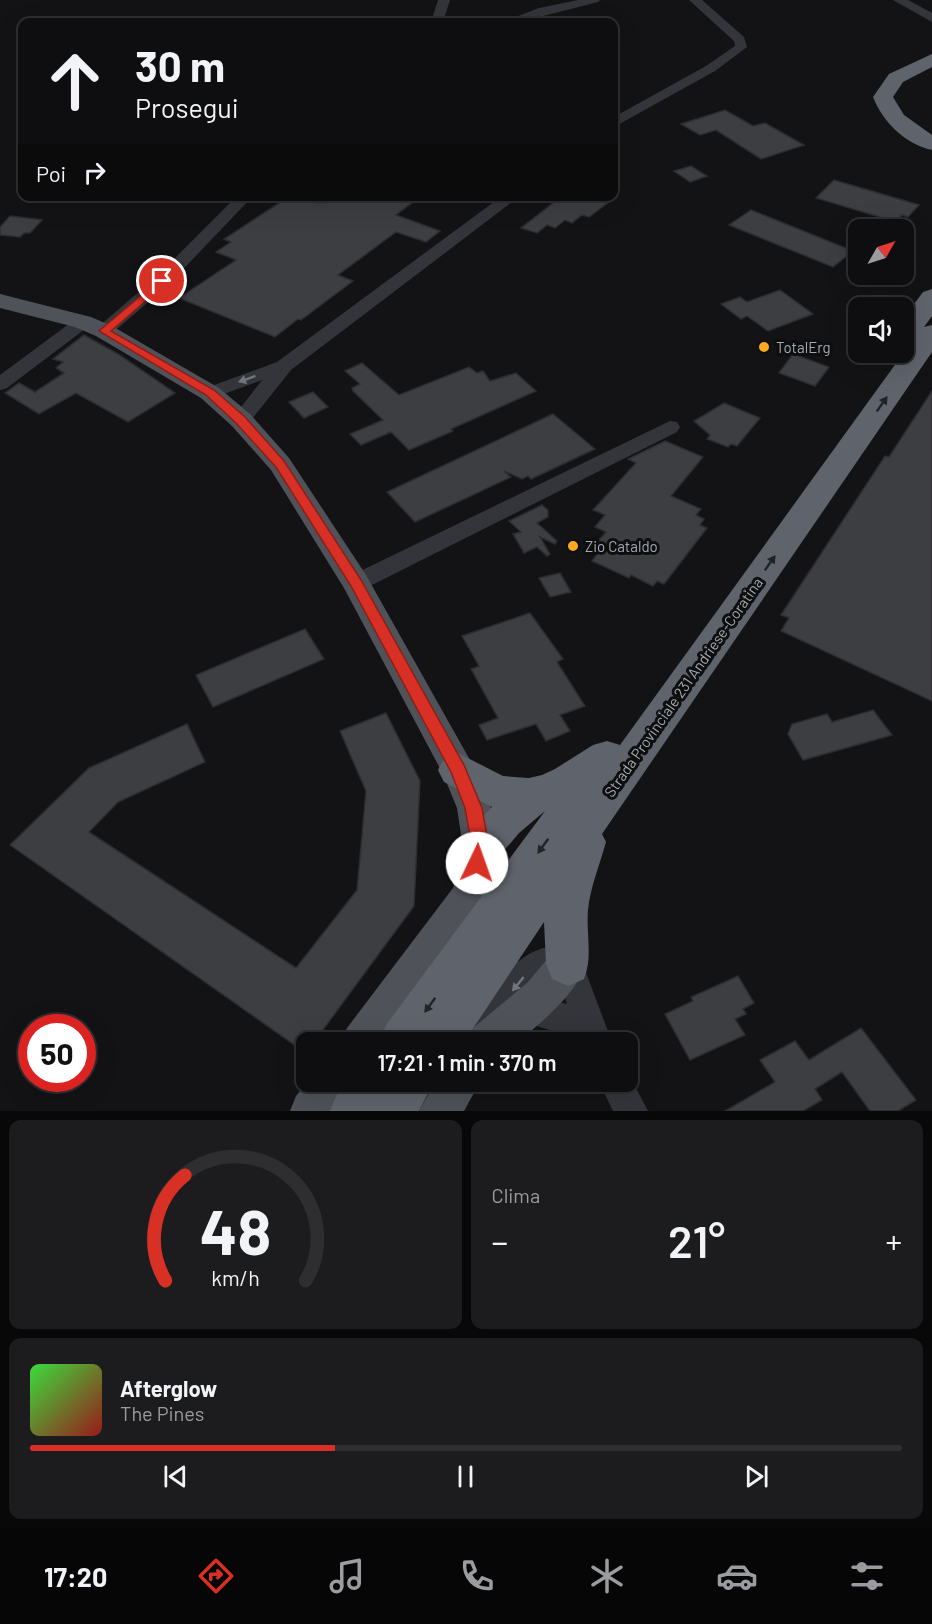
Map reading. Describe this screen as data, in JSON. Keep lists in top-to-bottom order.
{
  "streets": {
    "highway": ["Strada Provinciale 231 Andriese-Coratina"]
  },
  "places": ["TotalErg", "Zio Cataldo"],
  "north": "top right",
  "page": {
    "turn": ["30 m", "Prosegui"],
    "then": "Poi",
    "limit": "50",
    "trip": "17:21 · 1 min · 370 m",
    "tile": "Clima",
    "heat": ["−", "21°", "+"],
    "song": ["Afterglow", "The Pines"],
    "tabs": "17:20",
    "gauge": ["48", "km/h"]
  }
}
